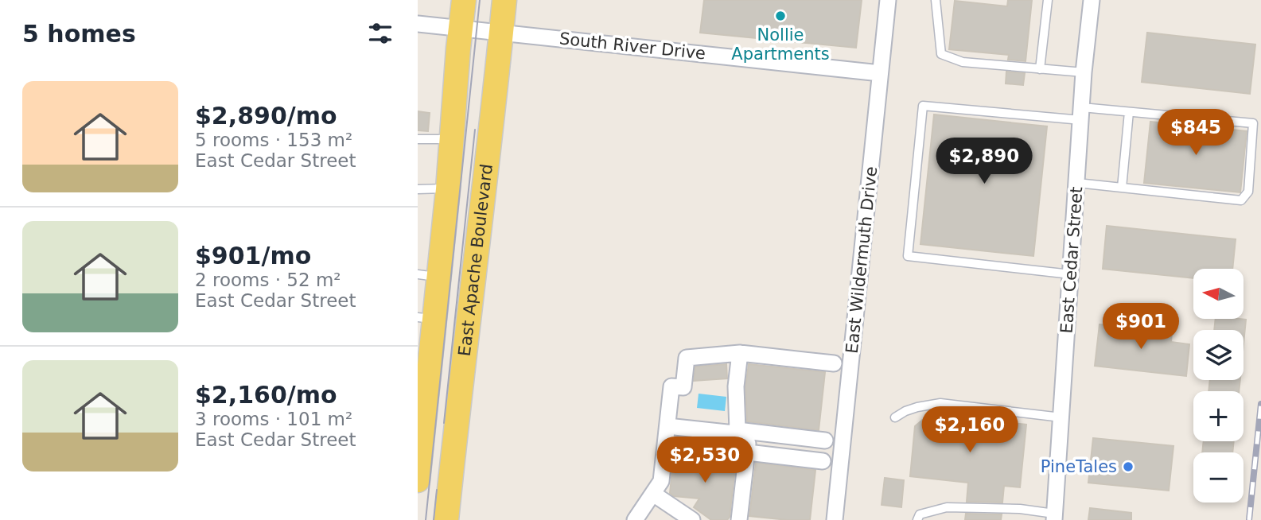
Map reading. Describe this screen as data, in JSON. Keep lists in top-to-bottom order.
{
  "streets": {
    "main road": ["East Apache Boulevard"],
    "street": ["South River Drive", "East Wildermuth Drive", "East Cedar Street"]
  },
  "crossings": [
    ["South River Drive", "East Apache Boulevard"],
    ["South River Drive", "East Wildermuth Drive"]
  ],
  "places": ["Nollie Apartments", "PineTales"],
  "north": "left",
  "page": {
    "heading": "5 homes",
    "list": [
      {
        "name": "$2,890/mo",
        "note": "5 rooms · 153 m² · East Cedar Street"
      },
      {
        "name": "$901/mo",
        "note": "2 rooms · 52 m² · East Cedar Street"
      },
      {
        "name": "$2,160/mo",
        "note": "3 rooms · 101 m² · East Cedar Street"
      }
    ],
    "price": [
      "$845",
      "$2,890",
      "$901",
      "$2,160",
      "$2,530"
    ],
    "map_buttons": ["+", "−"]
  }
}
